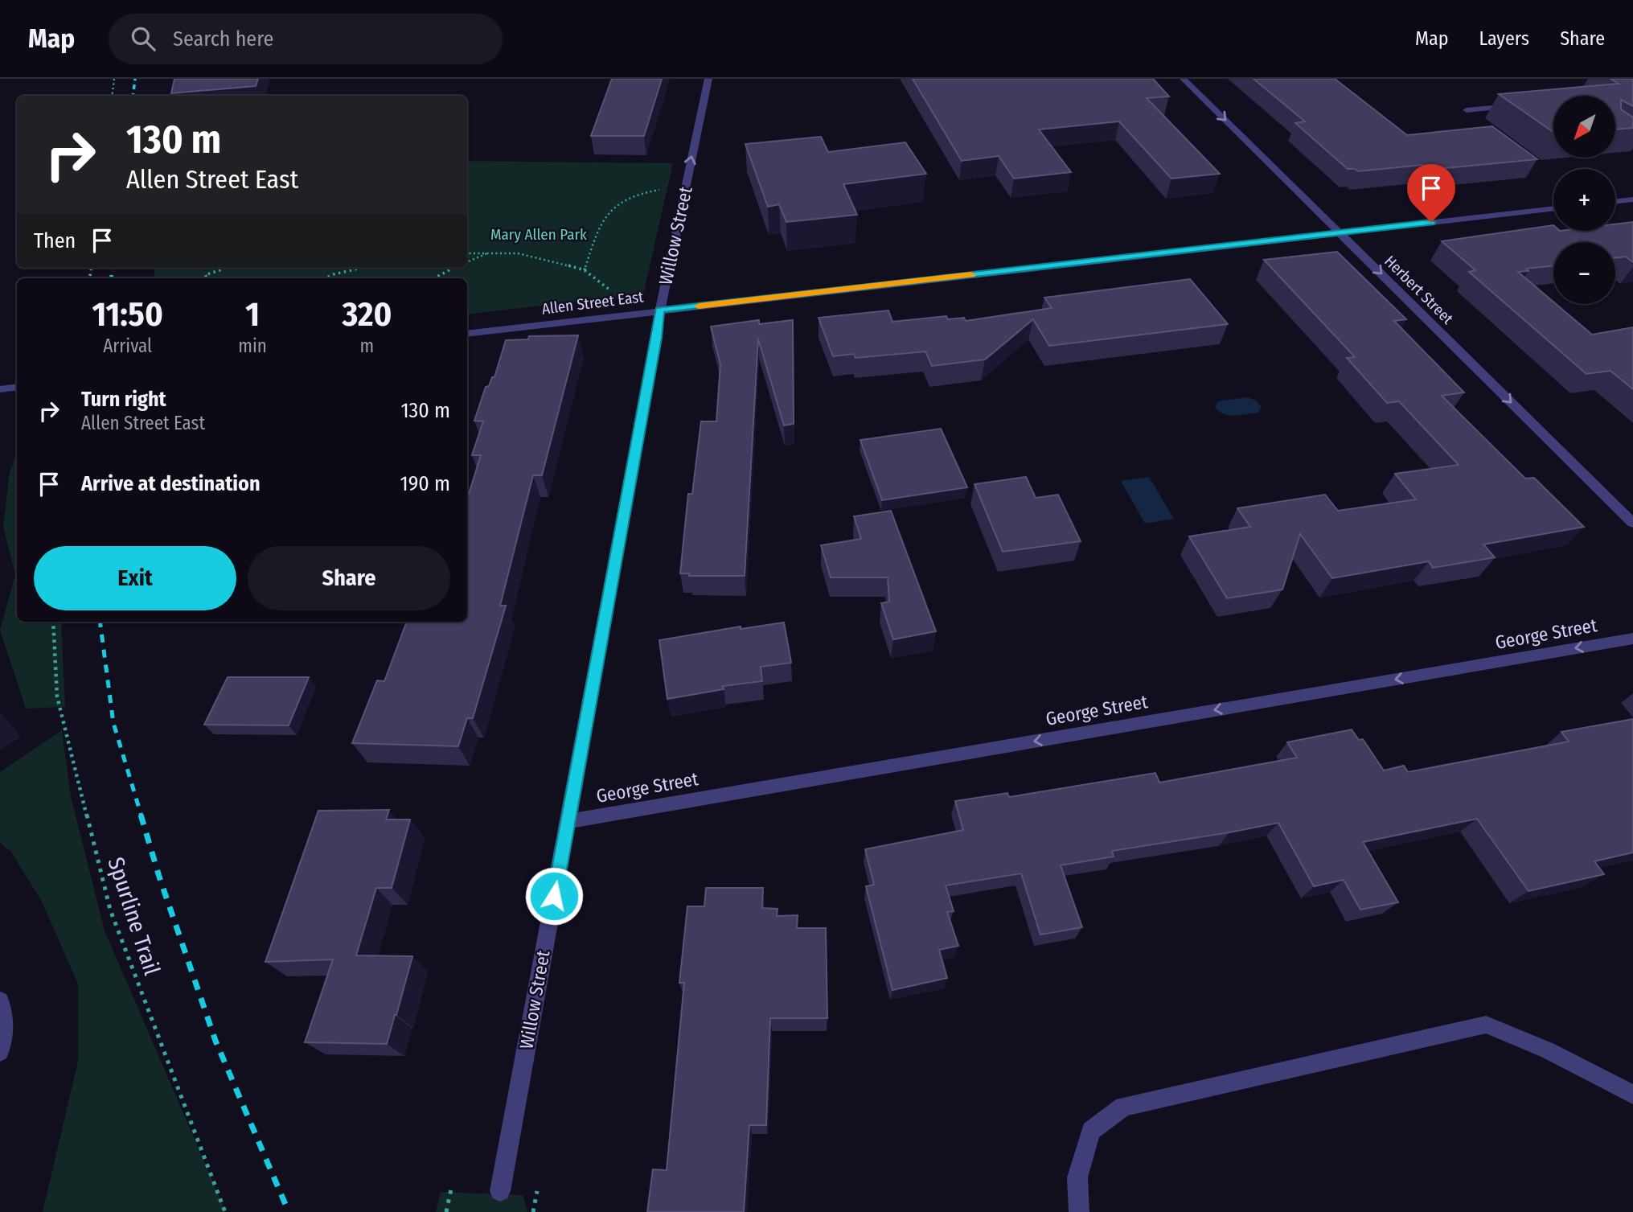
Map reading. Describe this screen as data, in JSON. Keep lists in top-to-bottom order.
{
  "streets": {
    "street": [
      "Willow Street",
      "Herbert Street",
      "Allen Street East",
      "George Street"
    ],
    "path": ["Spurline Trail"]
  },
  "crossings": [
    ["Willow Street", "Allen Street East"],
    ["Willow Street", "George Street"],
    ["Herbert Street", "Allen Street East"]
  ],
  "one_way": ["Herbert Street", "George Street"],
  "parks": ["Mary Allen Park"],
  "north": "bottom left",
  "page": {
    "header": "Map",
    "search": "Search here",
    "nav": ["Map", "Layers", "Share"],
    "map_buttons": ["+", "−"],
    "turn": ["130 m", "Allen Street East"],
    "then": "Then",
    "eta": [
      "11:50",
      "Arrival",
      "1",
      "min",
      "320",
      "m"
    ],
    "list": [
      {
        "name": "Turn right",
        "note": "Allen Street East",
        "value": "130 m"
      },
      {
        "name": "Arrive at destination",
        "value": "190 m"
      }
    ],
    "buttons": ["Exit", "Share"]
  }
}
